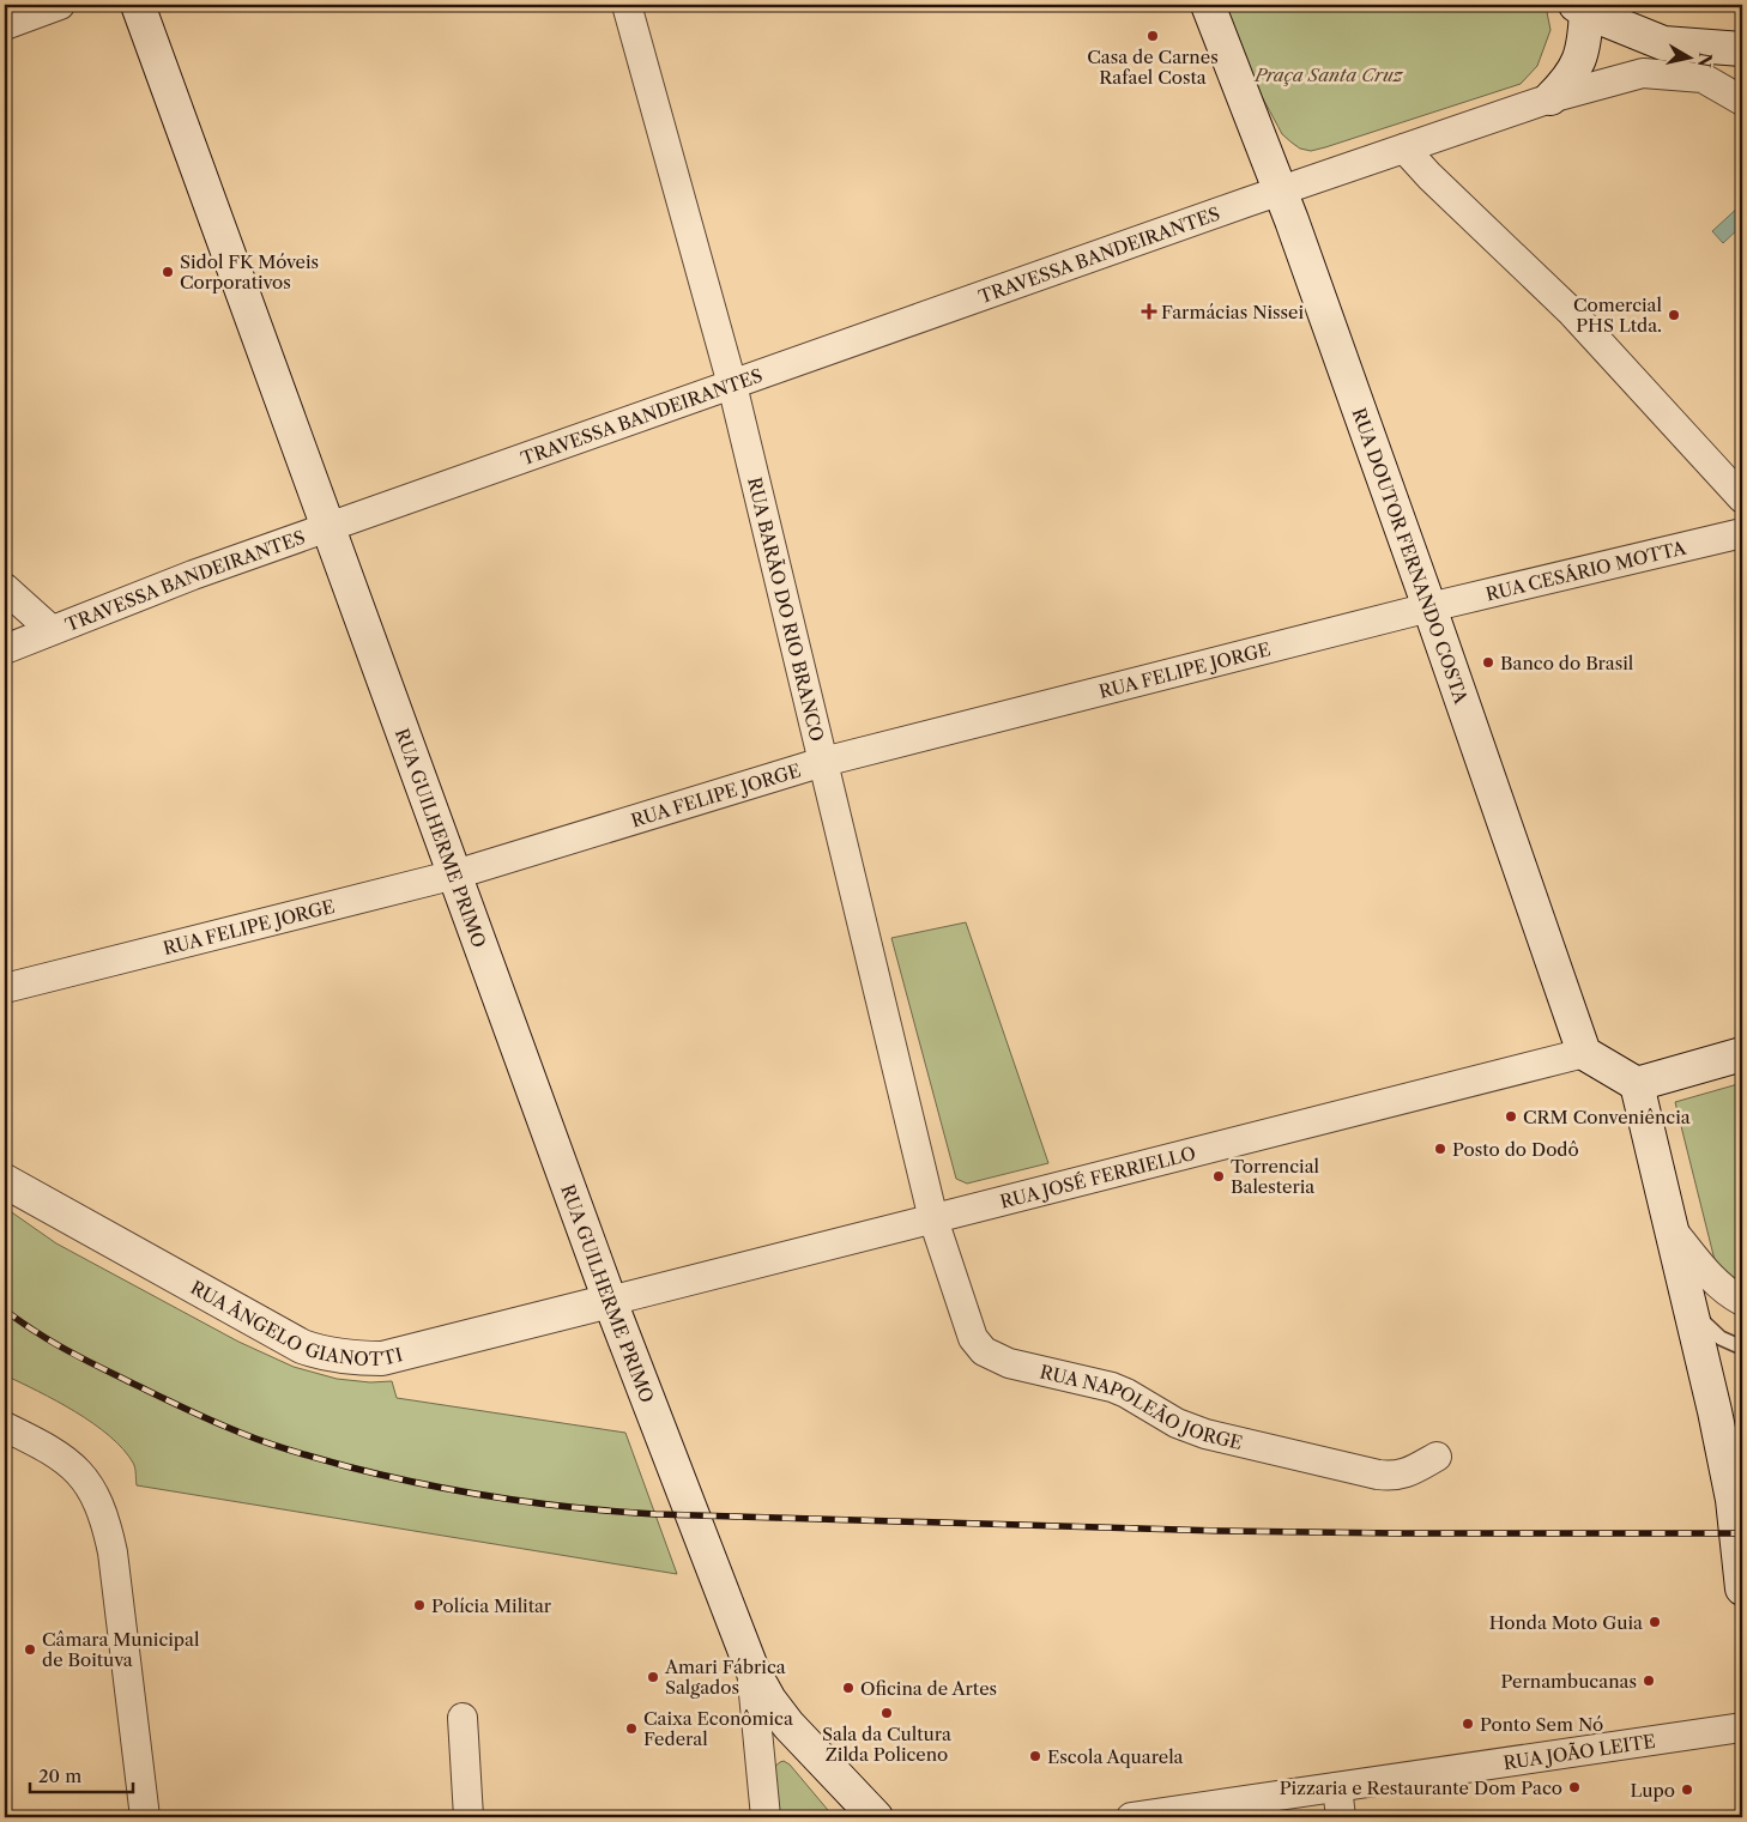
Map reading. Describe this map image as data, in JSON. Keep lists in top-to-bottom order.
{
  "streets": {
    "main road": ["RUA DOUTOR FERNANDO COSTA", "RUA GUILHERME PRIMO", "RUA ÂNGELO GIANOTTI"],
    "street": [
      "TRAVESSA BANDEIRANTES",
      "RUA CESÁRIO MOTTA",
      "RUA BARÃO DO RIO BRANCO",
      "RUA FELIPE JORGE",
      "RUA JOSÉ FERRIELLO",
      "RUA NAPOLEÃO JORGE",
      "RUA JOÃO LEITE"
    ]
  },
  "crossings": [
    ["TRAVESSA BANDEIRANTES", "RUA DOUTOR FERNANDO COSTA"],
    ["TRAVESSA BANDEIRANTES", "RUA BARÃO DO RIO BRANCO"],
    ["TRAVESSA BANDEIRANTES", "RUA GUILHERME PRIMO"],
    ["RUA DOUTOR FERNANDO COSTA", "RUA CESÁRIO MOTTA"],
    ["RUA DOUTOR FERNANDO COSTA", "RUA FELIPE JORGE"],
    ["RUA DOUTOR FERNANDO COSTA", "RUA JOSÉ FERRIELLO"],
    ["RUA CESÁRIO MOTTA", "RUA FELIPE JORGE"],
    ["RUA BARÃO DO RIO BRANCO", "RUA FELIPE JORGE"],
    ["RUA BARÃO DO RIO BRANCO", "RUA JOSÉ FERRIELLO"],
    ["RUA BARÃO DO RIO BRANCO", "RUA NAPOLEÃO JORGE"],
    ["RUA FELIPE JORGE", "RUA GUILHERME PRIMO"],
    ["RUA GUILHERME PRIMO", "RUA JOSÉ FERRIELLO"],
    ["RUA GUILHERME PRIMO", "RUA ÂNGELO GIANOTTI"],
    ["RUA JOSÉ FERRIELLO", "RUA ÂNGELO GIANOTTI"],
    ["RUA JOSÉ FERRIELLO", "RUA NAPOLEÃO JORGE"]
  ],
  "parks": ["Praça Santa Cruz"],
  "places": {
    "other": [
      "Casa de Carnes Rafael Costa",
      "Sidol FK Móveis Corporativos",
      "Comercial PHS Ltda.",
      "Banco do Brasil",
      "CRM Conveniência",
      "Posto do Dodô",
      "Torrencial Balesteria",
      "Polícia Militar",
      "Honda Moto Guia",
      "Câmara Municipal de Boituva",
      "Amari Fábrica Salgados",
      "Pernambucanas",
      "Oficina de Artes",
      "Sala da Cultura Zilda Policeno",
      "Ponto Sem Nó",
      "Caixa Econômica Federal",
      "Escola Aquarela",
      "Pizzaria e Restaurante Dom Paco",
      "Lupo"
    ],
    "health": ["Farmácias Nissei"]
  },
  "scale_bar": "20 m",
  "north": "right"
}
